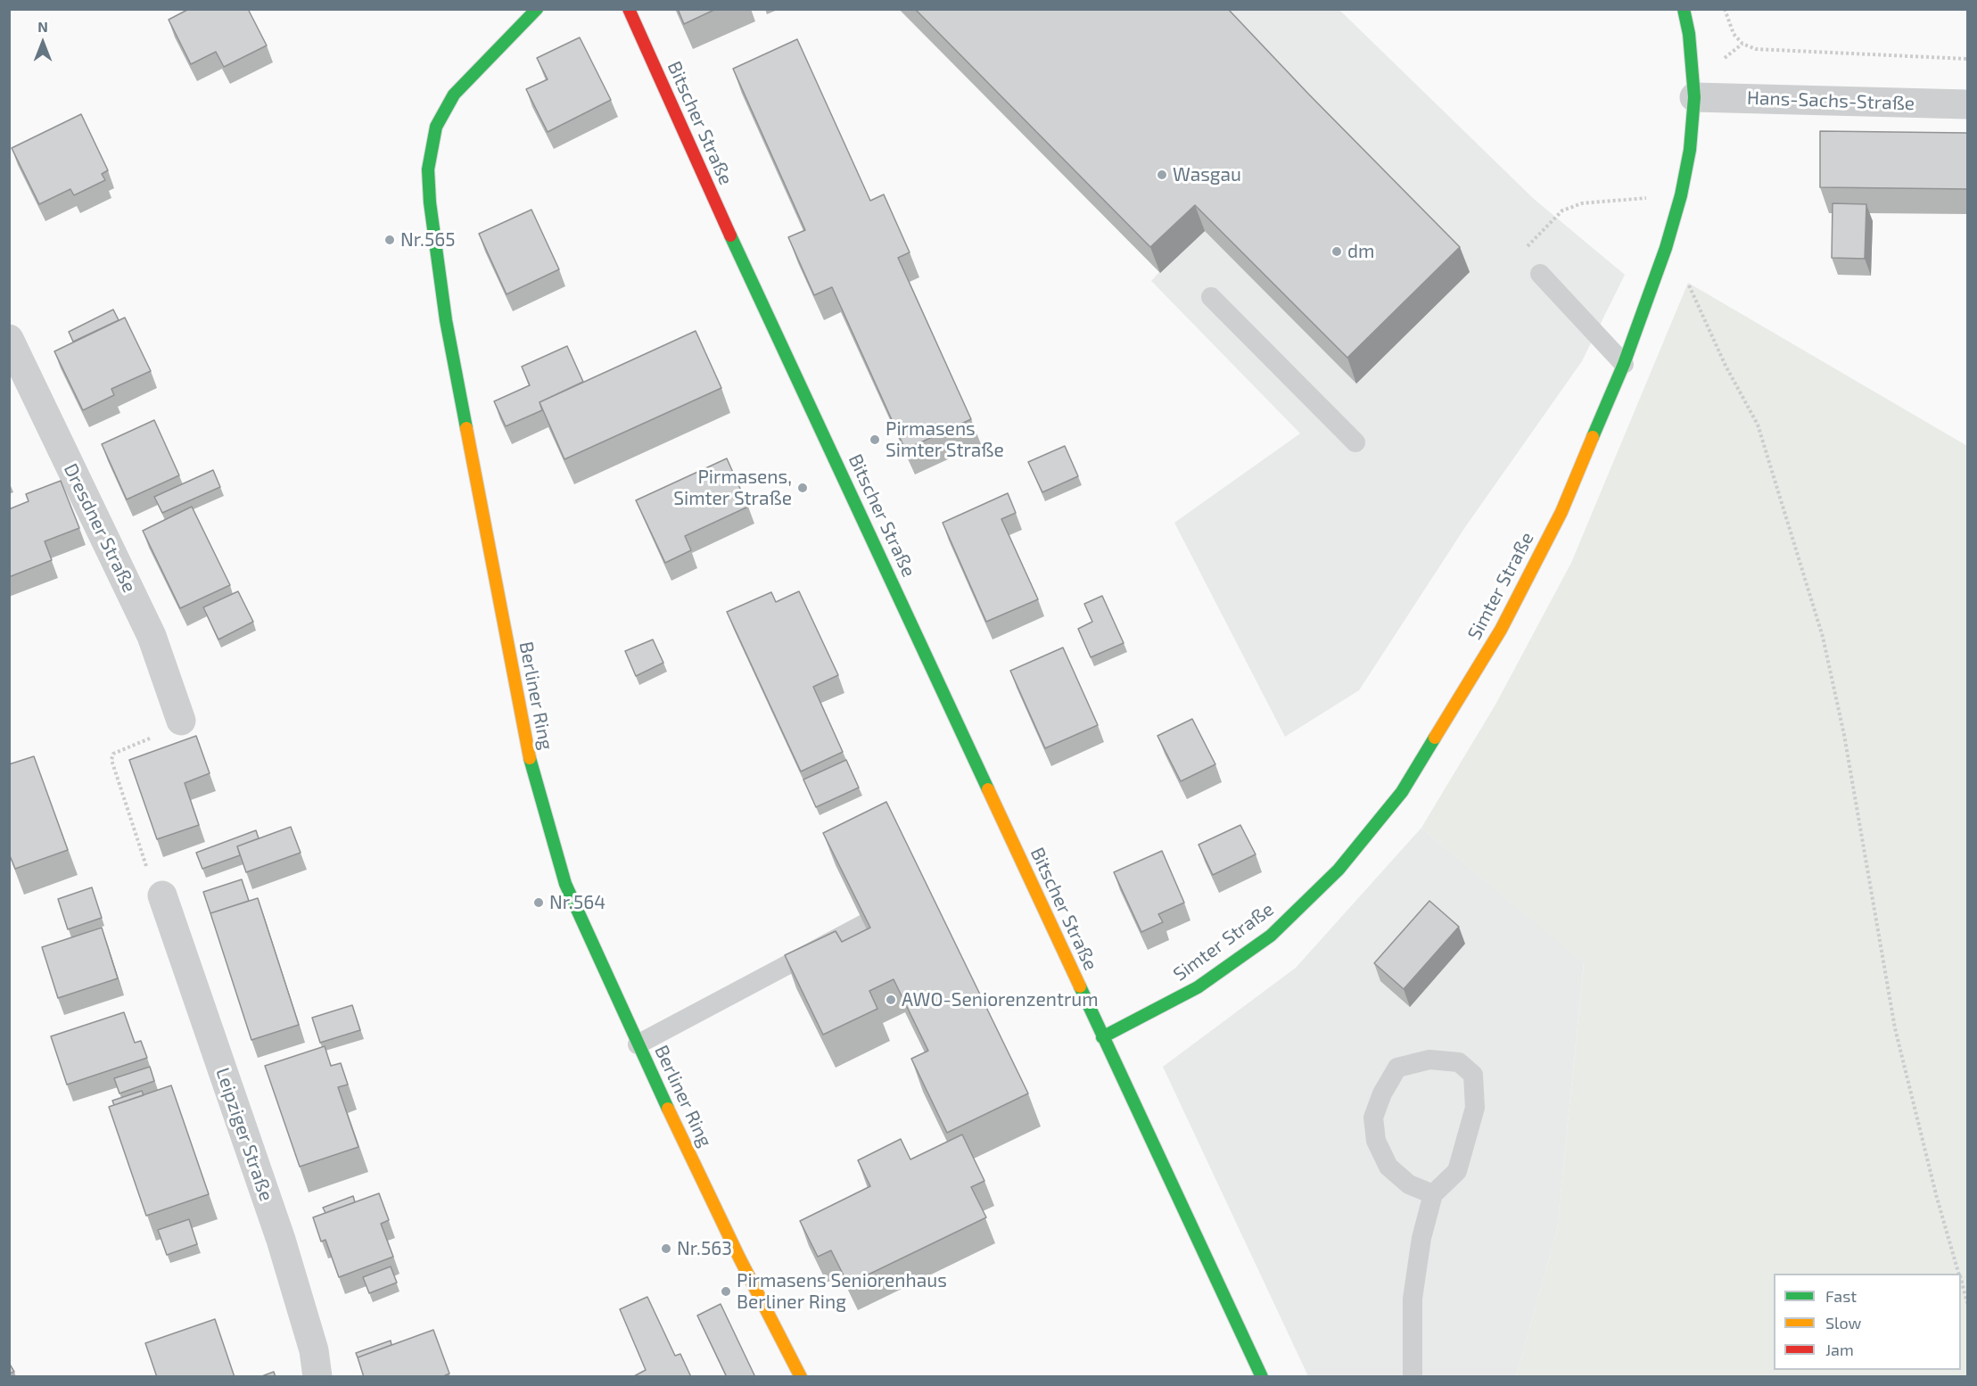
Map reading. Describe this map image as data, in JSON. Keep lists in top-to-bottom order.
{
  "streets": {
    "street": [
      "Hans-Sachs-Straße",
      "Bitscher Straße",
      "Dresdner Straße",
      "Simter Straße",
      "Berliner Ring",
      "Leipziger Straße"
    ]
  },
  "crossings": [
    ["Hans-Sachs-Straße", "Simter Straße"],
    ["Bitscher Straße", "Simter Straße"]
  ],
  "places": [
    "Wasgau",
    "Nr.565",
    "dm",
    "Pirmasens Simter Straße",
    "Pirmasens, Simter Straße",
    "Nr.564",
    "AWO-Seniorenzentrum",
    "Nr.563",
    "Pirmasens Seniorenhaus Berliner Ring"
  ],
  "legend": ["Fast", "Slow", "Jam"],
  "north": "top"
}
